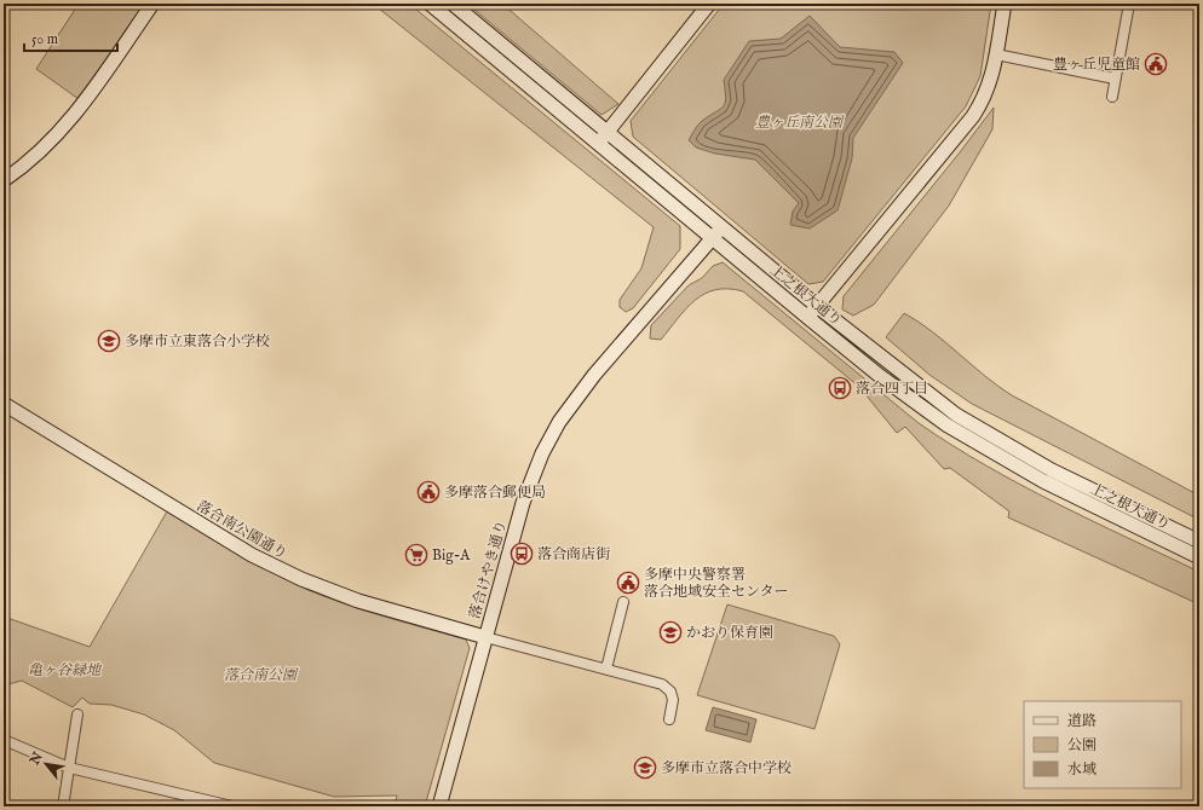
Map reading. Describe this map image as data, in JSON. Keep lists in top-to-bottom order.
{
  "streets": {
    "street": ["上之根大通り", "落合南公園通り", "落合けやき通り"]
  },
  "crossings": [
    ["上之根大通り", "落合けやき通り"],
    ["落合南公園通り", "落合けやき通り"]
  ],
  "parks": ["豊ヶ丘南公園", "亀ヶ谷緑地", "落合南公園"],
  "places": {
    "public building": ["豊ヶ丘児童館", "多摩落合郵便局", "多摩中央警察署 落合地域安全センター"],
    "school or university": ["多摩市立東落合小学校", "かおり保育園", "多摩市立落合中学校"],
    "bus stop": ["落合四丁目", "落合商店街"],
    "supermarket": ["Big-A"]
  },
  "legend": ["道路", "公園", "水域"],
  "scale_bar": "50 m",
  "north": "top left"
}
